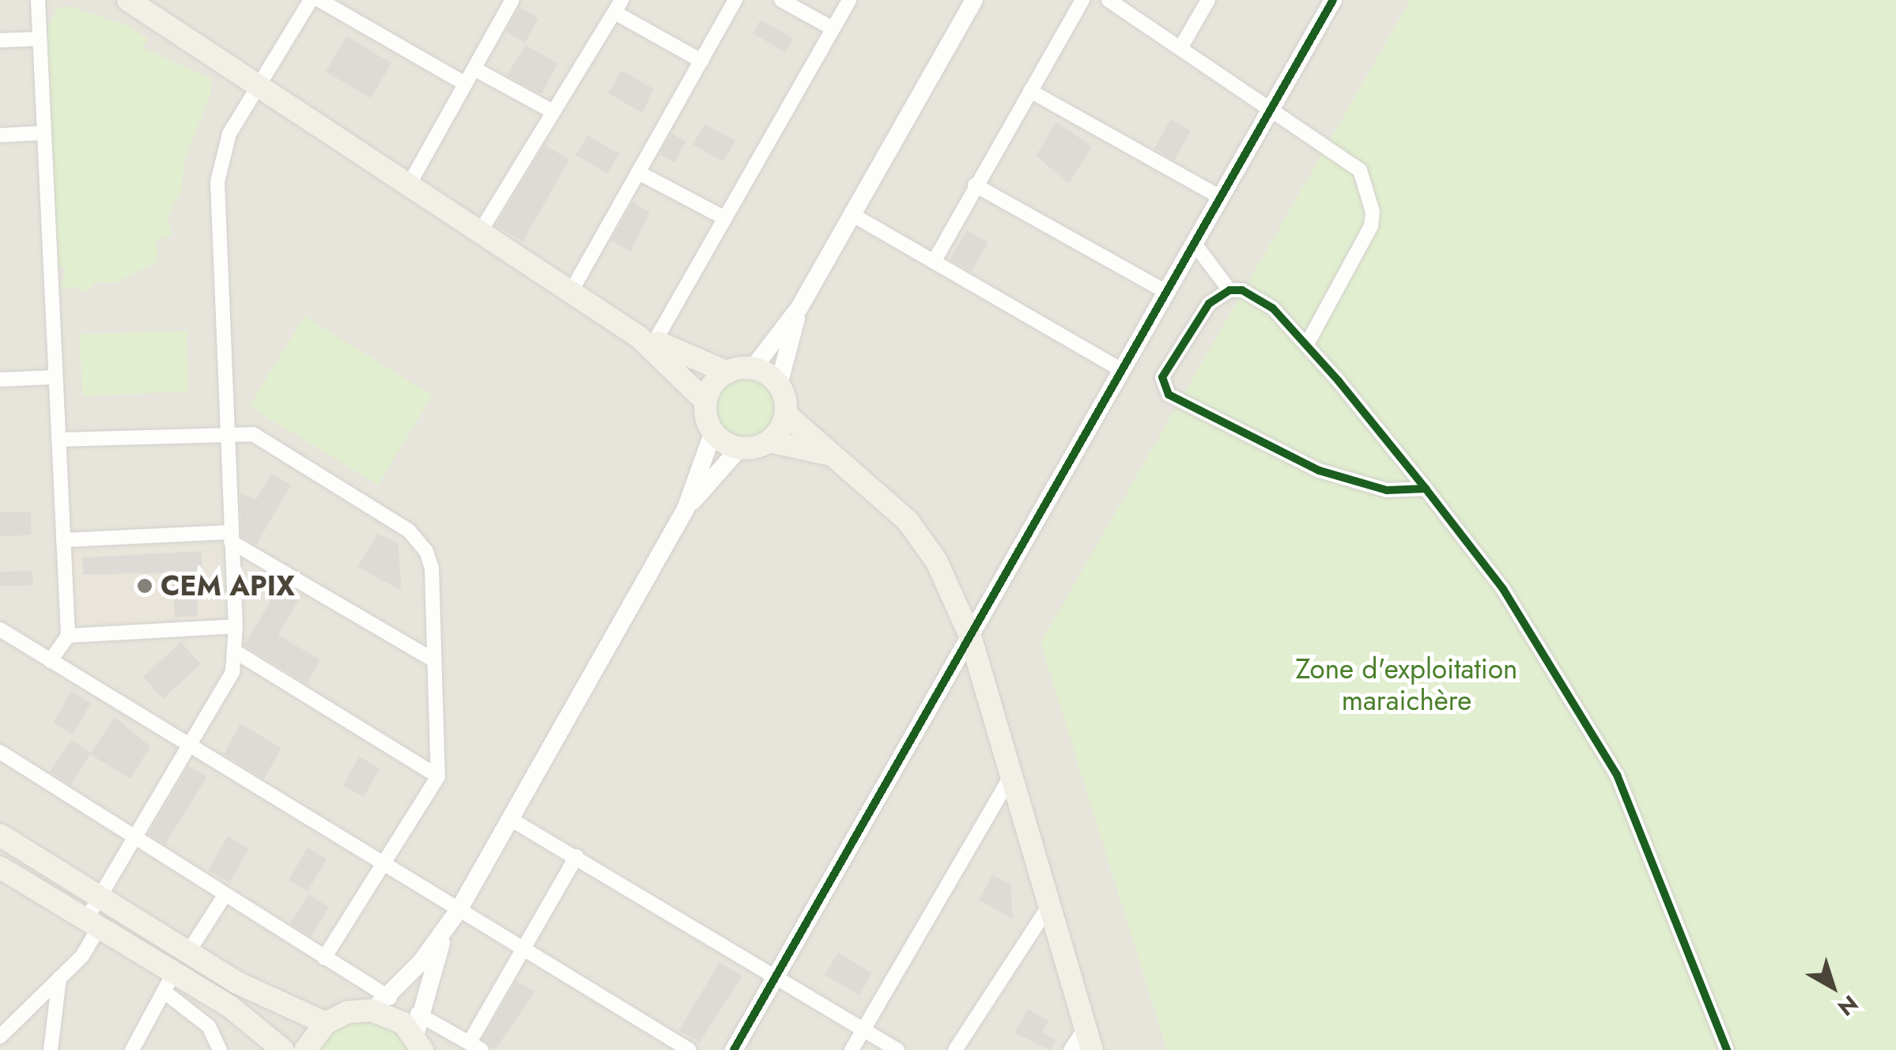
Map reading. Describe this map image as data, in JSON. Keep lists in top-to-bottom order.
{
  "parks": ["Zone d'exploitation maraichère"],
  "places": ["CEM APIX"],
  "north": "bottom right"
}
